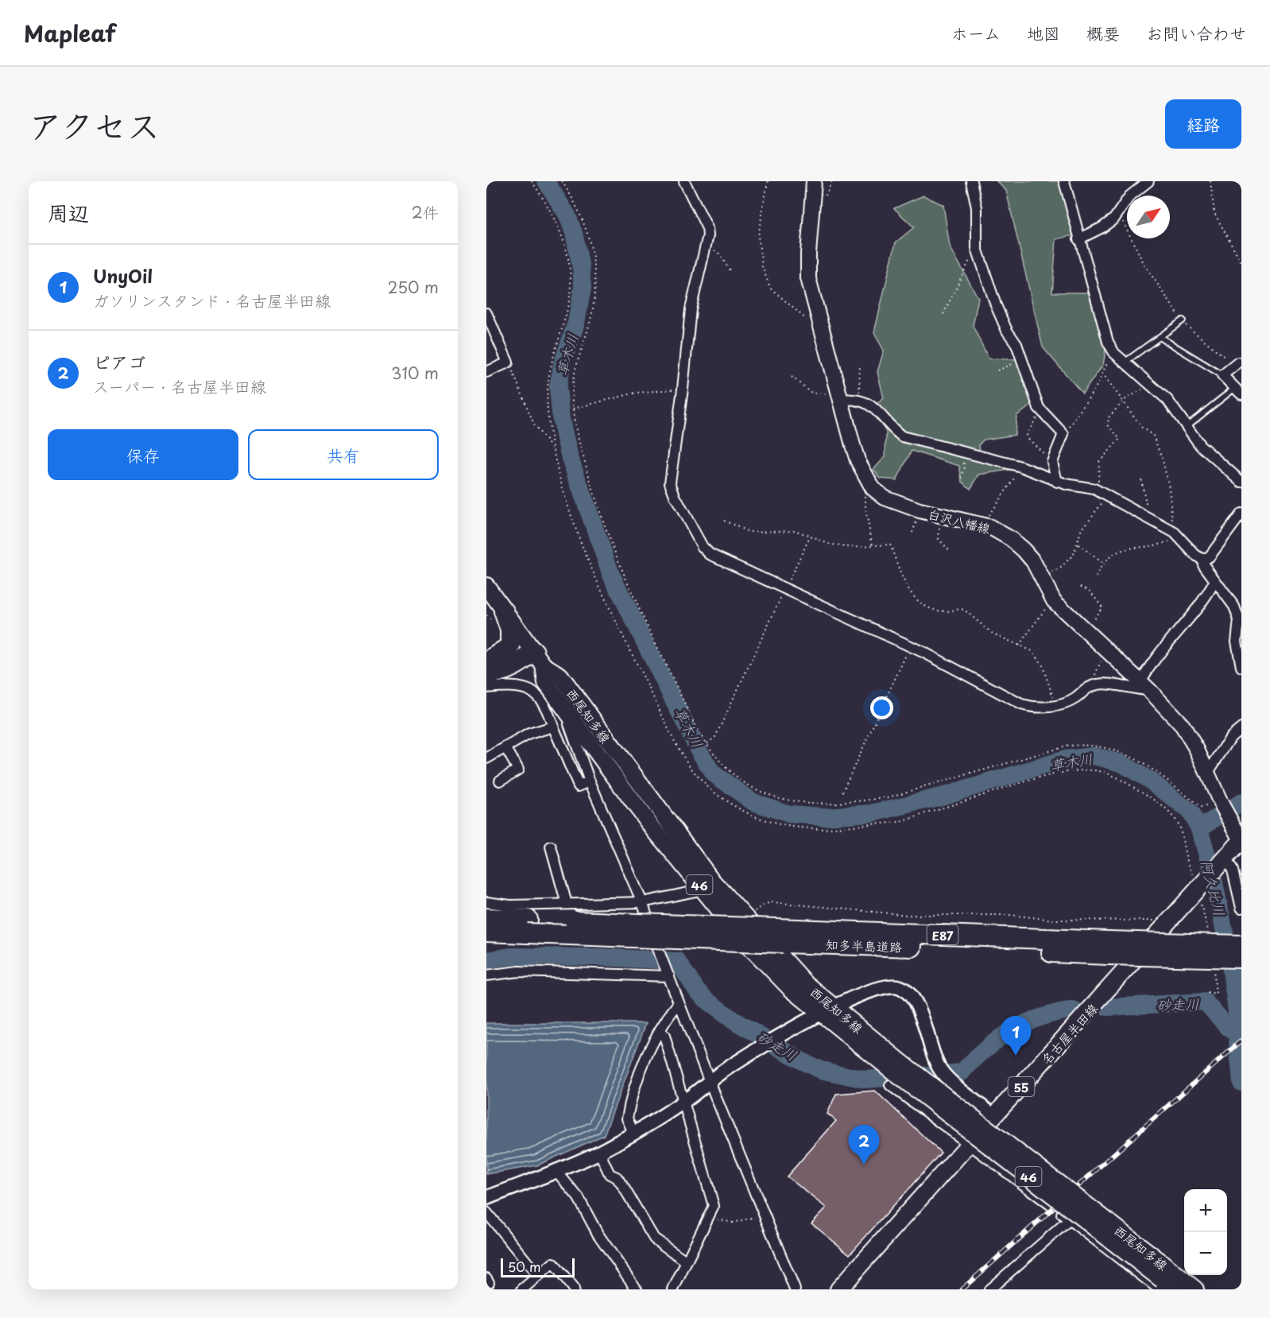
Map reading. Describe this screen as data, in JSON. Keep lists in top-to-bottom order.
{
  "streets": {
    "highway": ["E87", "知多半島道路"],
    "main road": [
      "白沢八幡線",
      "西尾知多線",
      "46",
      "名古屋半田線",
      "55"
    ]
  },
  "crossings": [
    ["白沢八幡線", "名古屋半田線"]
  ],
  "water": ["草木川", "阿久比川", "砂走川"],
  "scale_bar": "50 m",
  "north": "top right",
  "page": {
    "header": "Mapleaf",
    "nav": [
      "ホーム",
      "地図",
      "概要",
      "お問い合わせ"
    ],
    "title": "アクセス",
    "buttons": [
      "経路",
      ["保存", "共有"]
    ],
    "heading": ["周辺", "2件"],
    "list": [
      {
        "mark": "1",
        "name": "UnyOil",
        "note": "ガソリンスタンド · 名古屋半田線",
        "value": "250 m"
      },
      {
        "mark": "2",
        "name": "ピアゴ",
        "note": "スーパー · 名古屋半田線",
        "value": "310 m"
      }
    ],
    "pins": ["1", "2"],
    "map_buttons": ["+", "−"],
    "scale": "50 m"
  }
}
